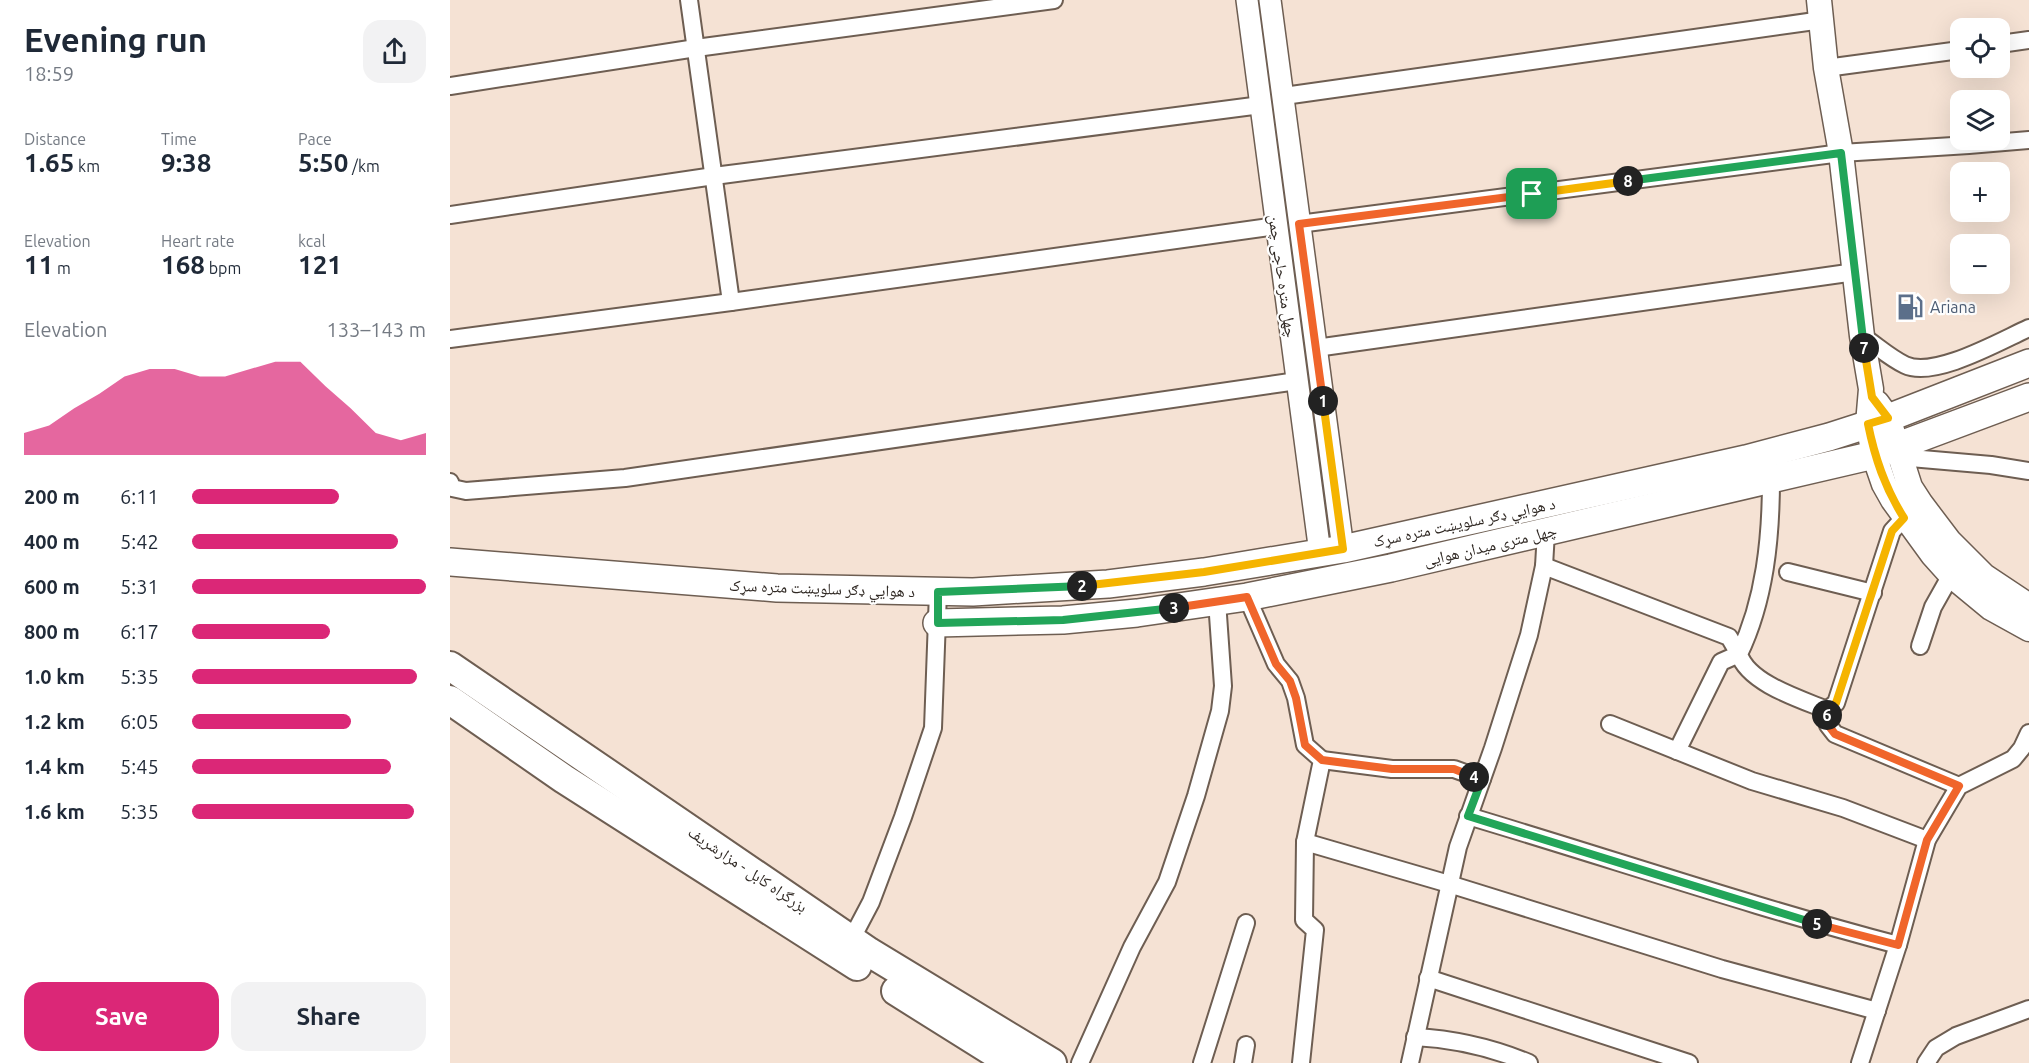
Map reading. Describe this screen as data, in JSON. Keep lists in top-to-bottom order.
{
  "streets": {
    "highway": ["بزرگراه کابل - مزارشریف"],
    "main road": ["د هوايي ډګر سلویښت متره سړک", "چهل متری میدان هوایی"],
    "street": ["چهل متره حاجی چمن"]
  },
  "crossings": [
    ["چهل متره حاجی چمن", "د هوايي ډګر سلویښت متره سړک"]
  ],
  "places": {
    "fuel station": ["Ariana"]
  },
  "page": {
    "heading": ["Evening run", "18:59"],
    "map_buttons": ["+", "−"],
    "stats": [
      ["Distance", "1.65 km"],
      ["Time", "9:38"],
      ["Pace", "5:50 /km"],
      ["Elevation", "11 m"],
      ["Heart rate", "168 bpm"],
      ["kcal", "121"]
    ],
    "pins": [
      "8",
      "7",
      "1",
      "2",
      "3",
      "6",
      "4",
      "5"
    ],
    "chart": ["Elevation", "133–143 m"],
    "list": [
      {
        "name": "200 m",
        "note": "6:11"
      },
      {
        "name": "400 m",
        "note": "5:42"
      },
      {
        "name": "600 m",
        "note": "5:31"
      },
      {
        "name": "800 m",
        "note": "6:17"
      },
      {
        "name": "1.0 km",
        "note": "5:35"
      },
      {
        "name": "1.2 km",
        "note": "6:05"
      },
      {
        "name": "1.4 km",
        "note": "5:45"
      },
      {
        "name": "1.6 km",
        "note": "5:35"
      }
    ],
    "buttons": ["Save", "Share"]
  }
}
